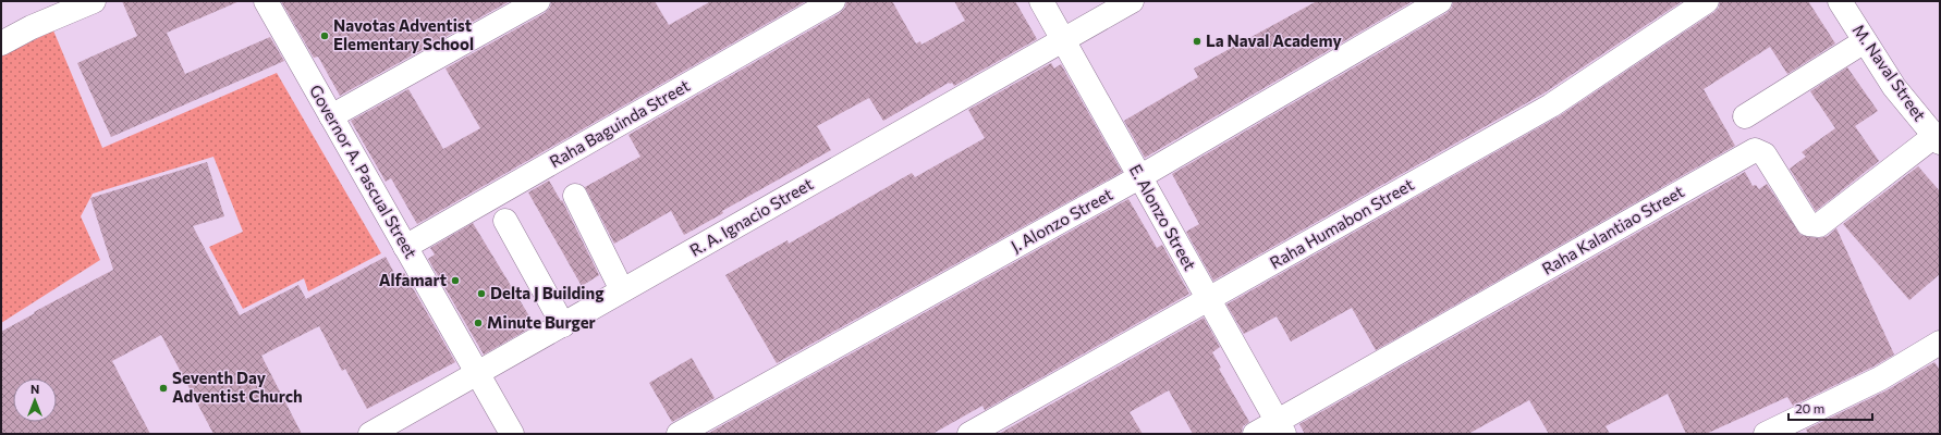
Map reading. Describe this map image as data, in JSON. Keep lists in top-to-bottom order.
{
  "streets": {
    "street": [
      "M. Naval Street",
      "Raha Baguinda Street",
      "Governor A. Pascual Street",
      "R. A. Ignacio Street",
      "E. Alonzo Street",
      "J. Alonzo Street",
      "Raha Humabon Street",
      "Raha Kalantiao Street"
    ]
  },
  "crossings": [
    ["M. Naval Street", "Raha Kalantiao Street"],
    ["Raha Baguinda Street", "Governor A. Pascual Street"],
    ["Governor A. Pascual Street", "R. A. Ignacio Street"],
    ["R. A. Ignacio Street", "E. Alonzo Street"],
    ["E. Alonzo Street", "J. Alonzo Street"],
    ["E. Alonzo Street", "Raha Humabon Street"],
    ["E. Alonzo Street", "Raha Kalantiao Street"]
  ],
  "places": [
    "Navotas Adventist Elementary School",
    "La Naval Academy",
    "Alfamart",
    "Delta J Building",
    "Minute Burger",
    "Seventh Day Adventist Church"
  ],
  "scale_bar": "20 m",
  "north": "top"
}
